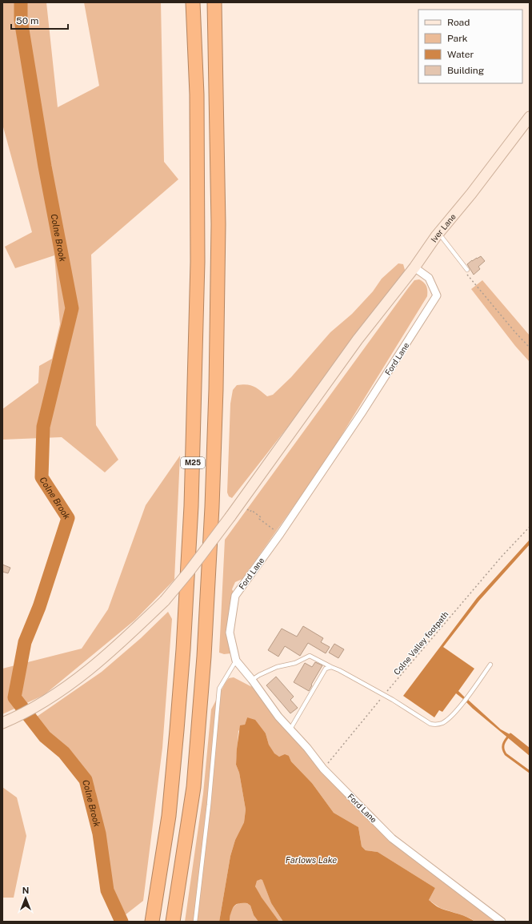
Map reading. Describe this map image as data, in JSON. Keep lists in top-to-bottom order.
{
  "streets": {
    "highway": ["M25"],
    "main road": ["Iver Lane"],
    "street": ["Ford Lane"],
    "path": ["Colne Valley footpath"]
  },
  "crossings": [
    ["Iver Lane", "Ford Lane"],
    ["Ford Lane", "Colne Valley footpath"]
  ],
  "water": ["Colne Brook", "Farlows Lake"],
  "legend": [
    "Road",
    "Park",
    "Water",
    "Building"
  ],
  "scale_bar": "50 m",
  "north": "top"
}
